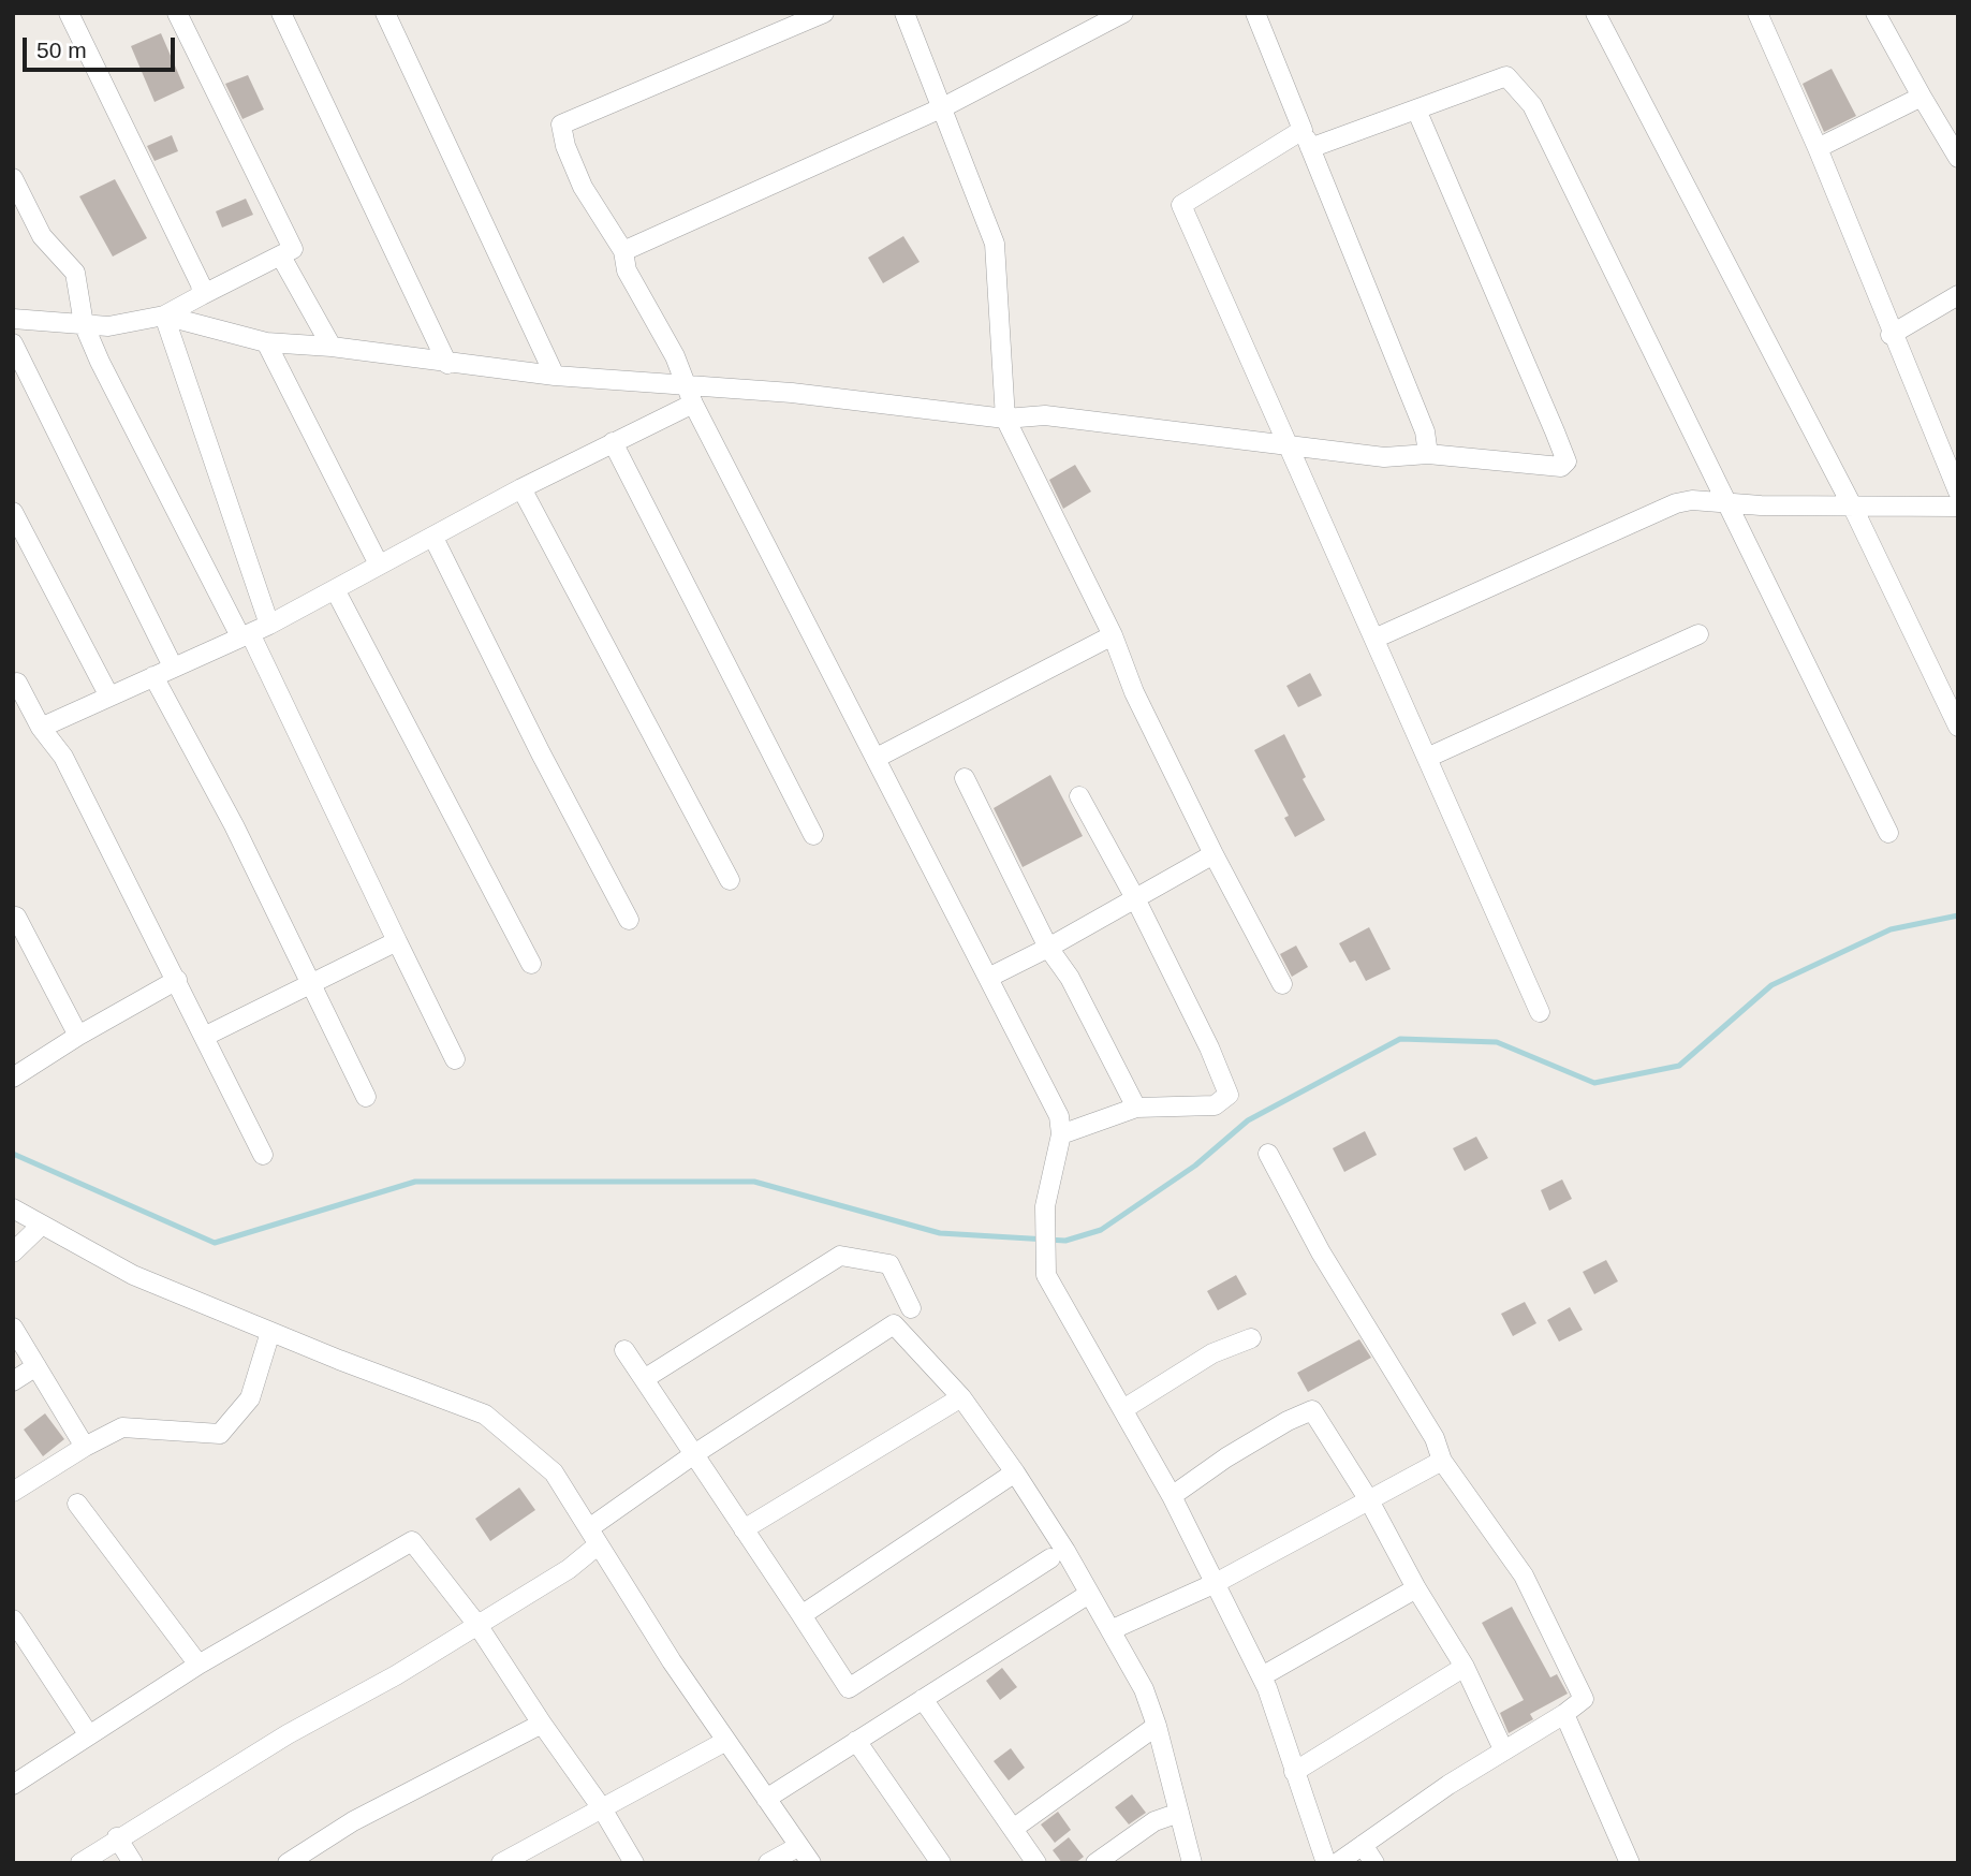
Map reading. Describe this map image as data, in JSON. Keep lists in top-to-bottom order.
{
  "scale_bar": "50 m"
}
